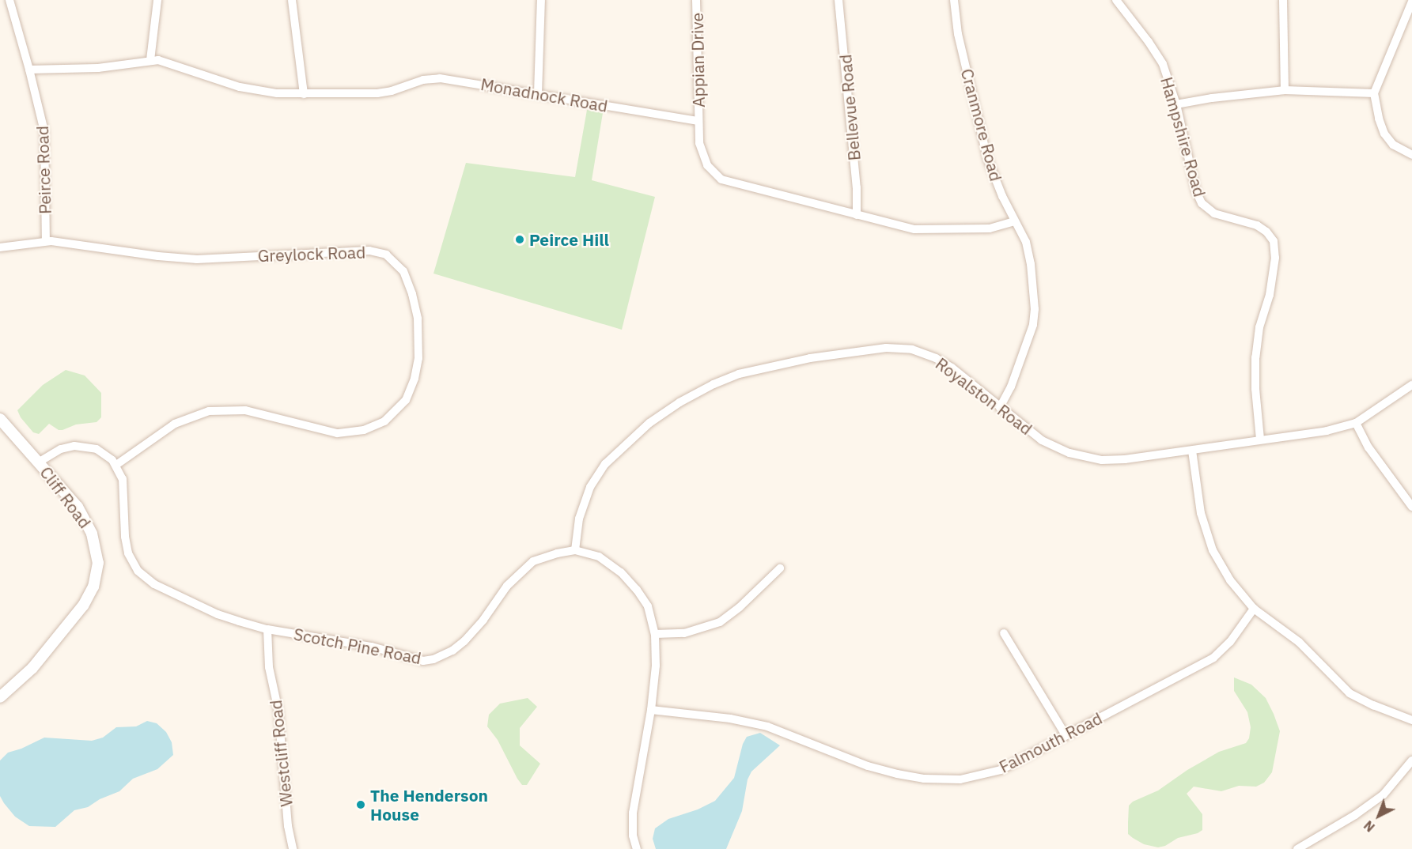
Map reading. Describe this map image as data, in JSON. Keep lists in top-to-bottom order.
{
  "streets": {
    "street": [
      "Appian Drive",
      "Monadnock Road",
      "Bellevue Road",
      "Cranmore Road",
      "Hampshire Road",
      "Peirce Road",
      "Greylock Road",
      "Royalston Road",
      "Cliff Road",
      "Scotch Pine Road",
      "Falmouth Road",
      "Westcliff Road"
    ]
  },
  "crossings": [
    ["Appian Drive", "Monadnock Road"],
    ["Monadnock Road", "Peirce Road"],
    ["Cranmore Road", "Royalston Road"],
    ["Hampshire Road", "Royalston Road"],
    ["Peirce Road", "Greylock Road"],
    ["Greylock Road", "Scotch Pine Road"],
    ["Royalston Road", "Scotch Pine Road"],
    ["Scotch Pine Road", "Falmouth Road"],
    ["Scotch Pine Road", "Westcliff Road"]
  ],
  "places": ["Peirce Hill", "The Henderson House"],
  "north": "bottom left"
}
